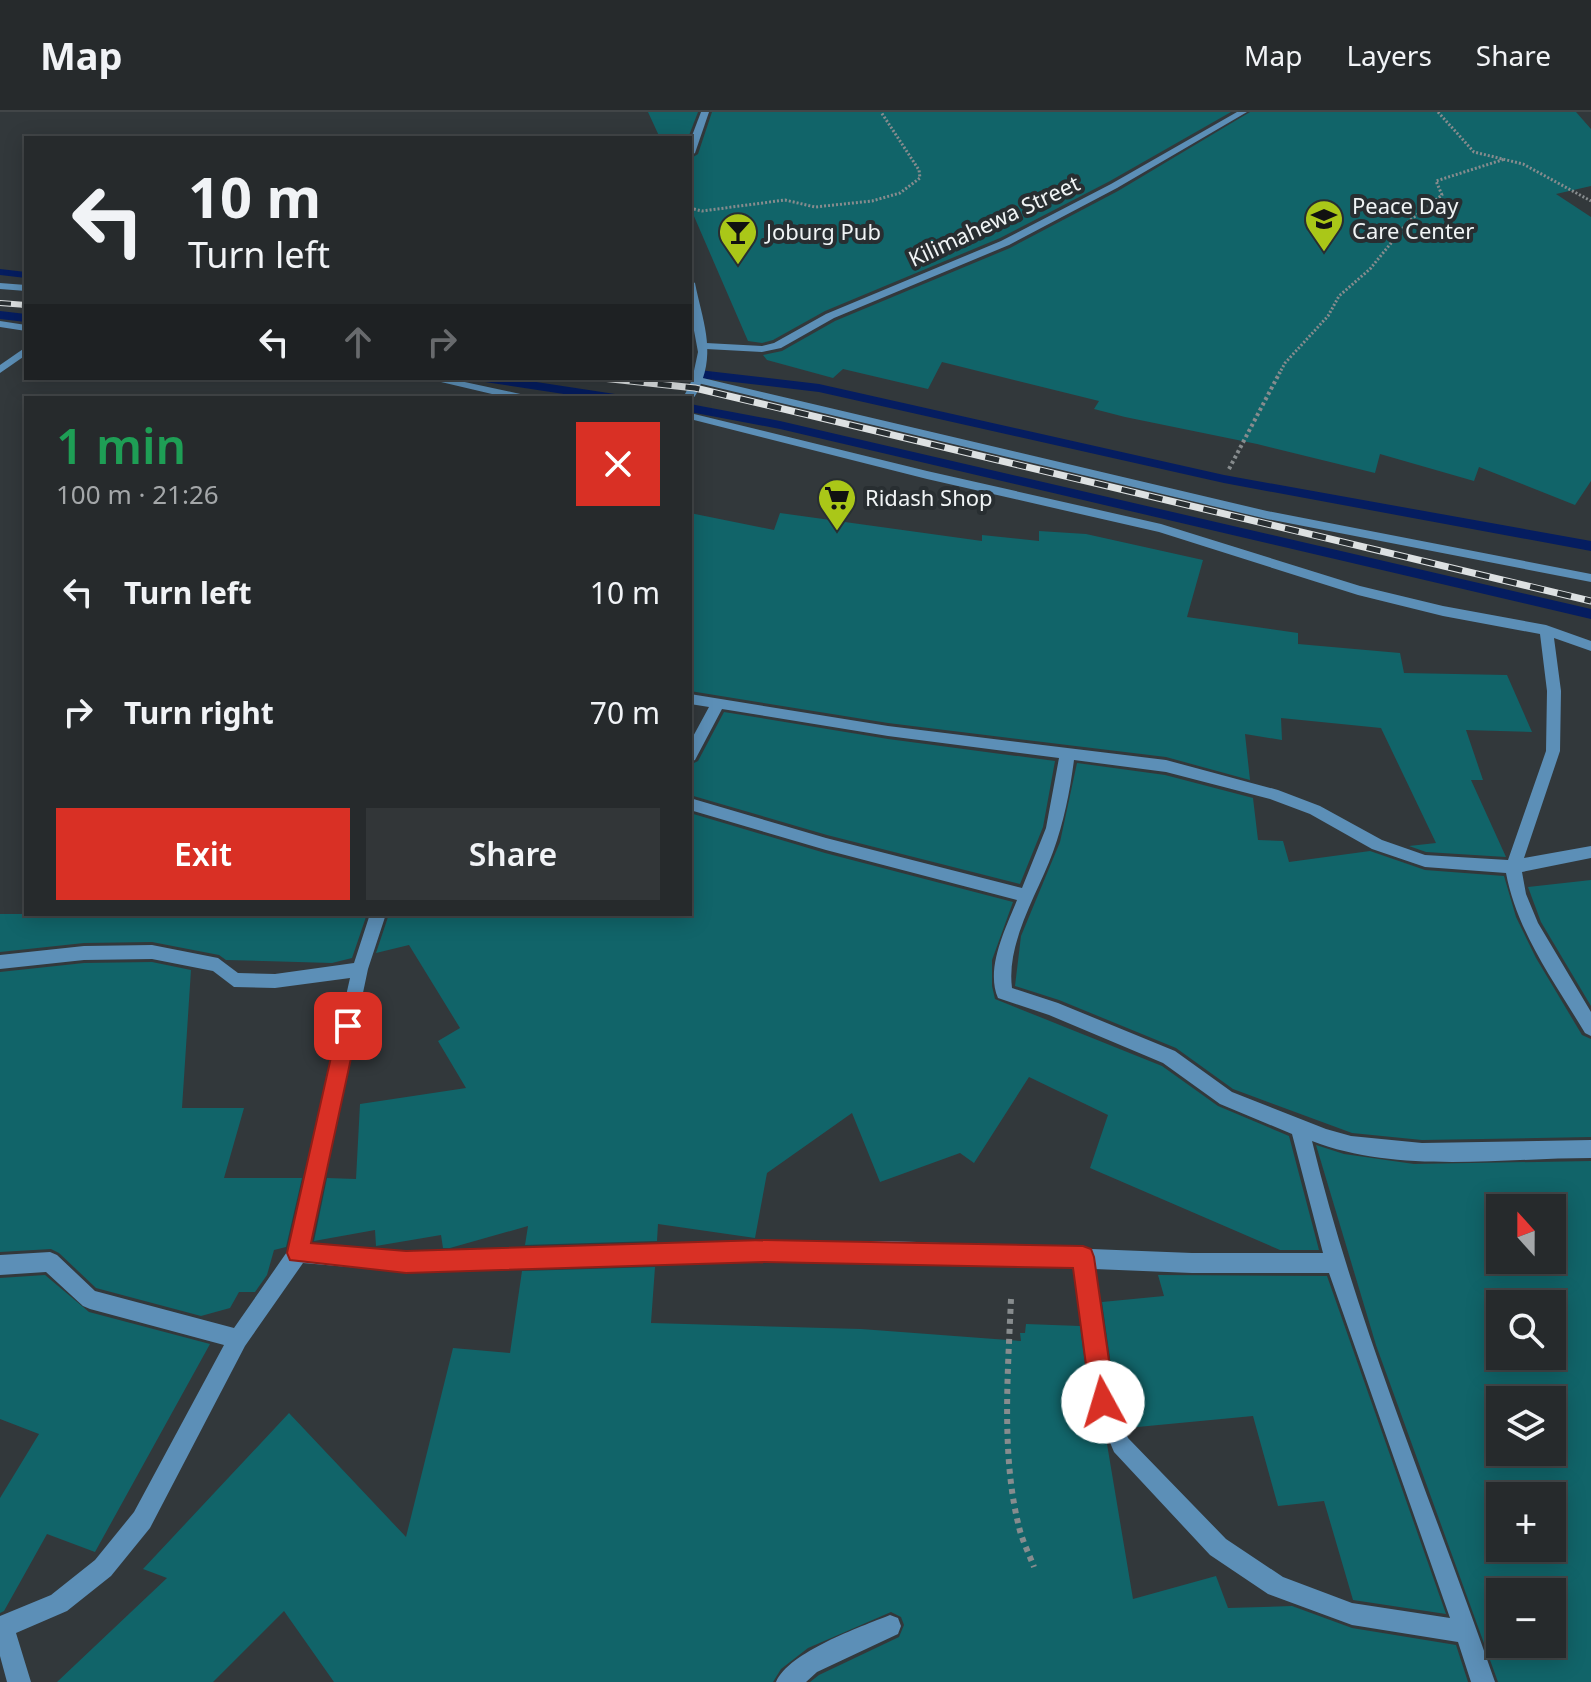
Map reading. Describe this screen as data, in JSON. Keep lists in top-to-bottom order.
{
  "streets": {
    "street": ["Kilimahewa Street"]
  },
  "places": {
    "school or university": ["Peace Day Care Center"],
    "bar": ["Joburg Pub"],
    "supermarket": ["Ridash Shop"]
  },
  "north": "top",
  "page": {
    "header": "Map",
    "nav": ["Map", "Layers", "Share"],
    "turn": ["10 m", "Turn left"],
    "heading": ["1 min", "100 m · 21:26"],
    "list": [
      {
        "name": "Turn left",
        "value": "10 m"
      },
      {
        "name": "Turn right",
        "value": "70 m"
      }
    ],
    "buttons": ["Exit", "Share"],
    "map_buttons": ["+", "−"]
  }
}
